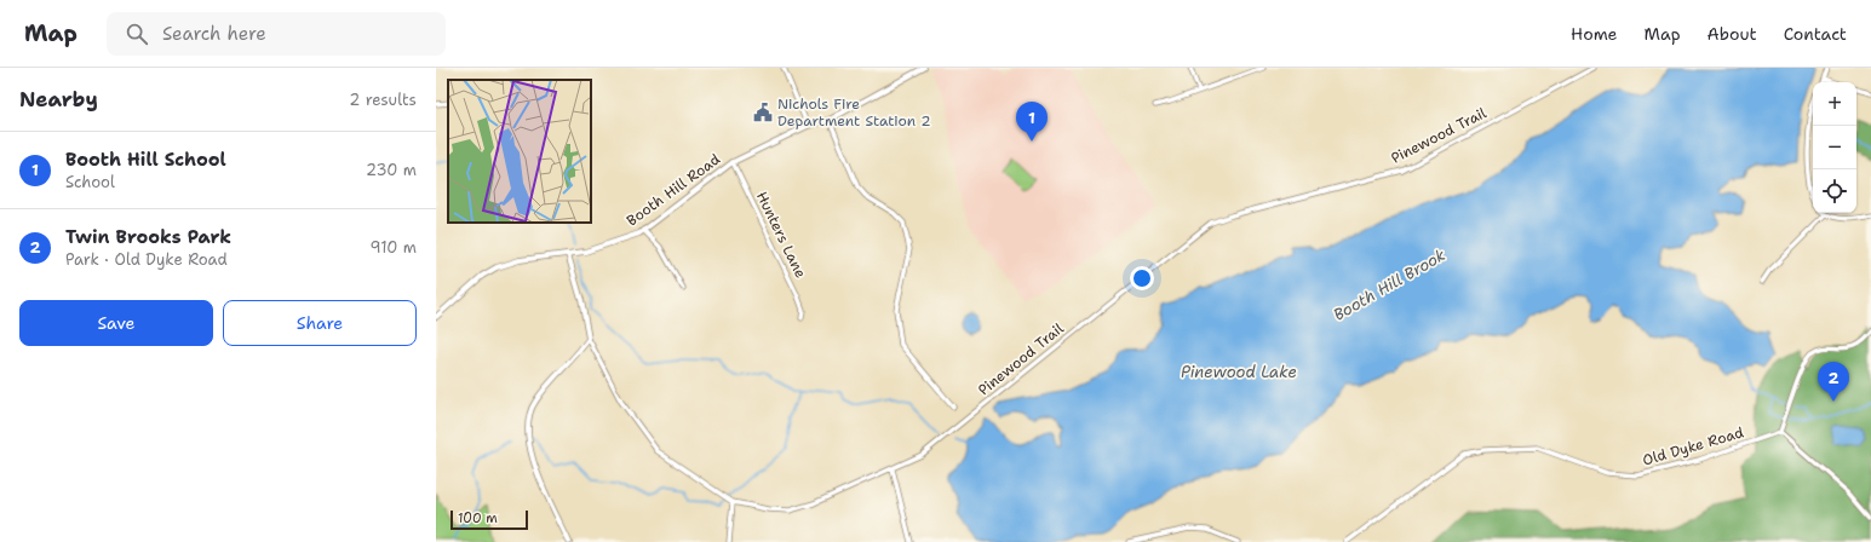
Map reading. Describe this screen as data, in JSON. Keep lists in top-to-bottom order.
{
  "streets": {
    "street": [
      "Pinewood Trail",
      "Booth Hill Road",
      "Hunters Lane",
      "Old Dyke Road"
    ]
  },
  "crossings": [
    ["Pinewood Trail", "Booth Hill Road"],
    ["Booth Hill Road", "Hunters Lane"]
  ],
  "water": ["Booth Hill Brook", "Pinewood Lake"],
  "places": {
    "public building": ["Nichols Fire Department Station 2"]
  },
  "scale_bar": "100 m",
  "page": {
    "header": "Map",
    "search": "Search here",
    "nav": [
      "Home",
      "Map",
      "About",
      "Contact"
    ],
    "heading": ["Nearby", "2 results"],
    "map_buttons": ["+", "−"],
    "pins": ["1", "2"],
    "list": [
      {
        "mark": "1",
        "name": "Booth Hill School",
        "note": "School",
        "value": "230 m"
      },
      {
        "mark": "2",
        "name": "Twin Brooks Park",
        "note": "Park · Old Dyke Road",
        "value": "910 m"
      }
    ],
    "buttons": ["Save", "Share"],
    "scale": "100 m"
  }
}
